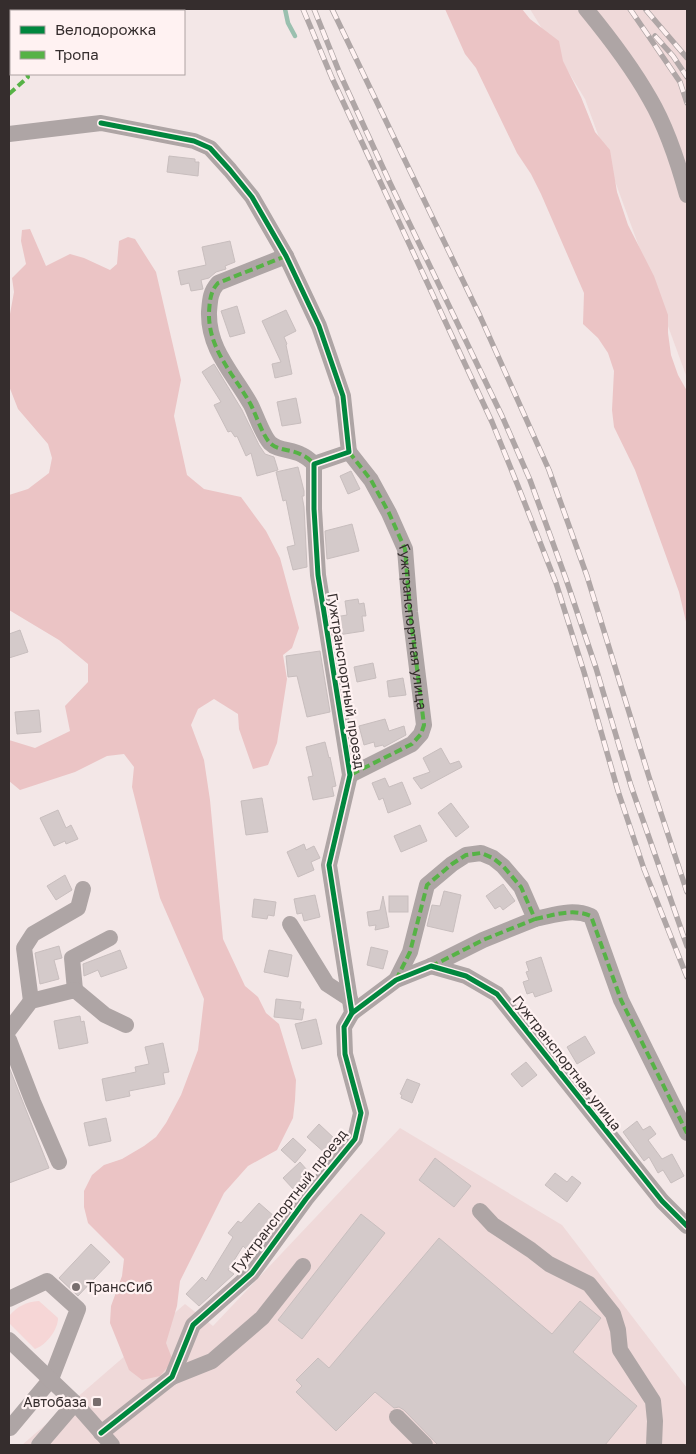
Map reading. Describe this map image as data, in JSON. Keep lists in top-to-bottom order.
{
  "streets": {
    "street": ["Гужтранспортная улица", "Гужтранспортный проезд"]
  },
  "crossings": [
    ["Гужтранспортная улица", "Гужтранспортный проезд"]
  ],
  "places": {
    "other": ["ТрансСиб"],
    "transit": ["Автобаза"]
  },
  "legend": ["Велодорожка", "Тропа"]
}
